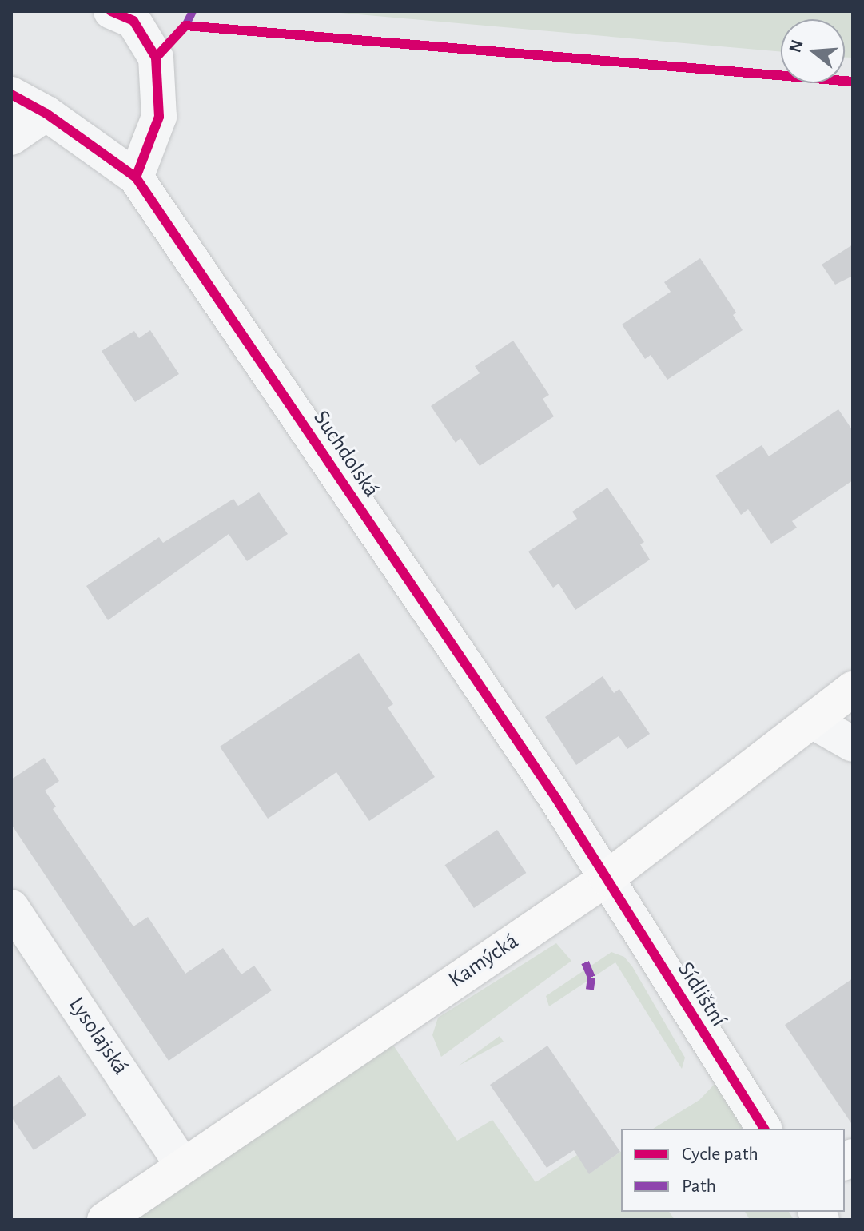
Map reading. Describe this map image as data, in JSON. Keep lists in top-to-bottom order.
{
  "streets": {
    "main road": ["Kamýcká"],
    "street": ["Suchdolská", "Sídlištní", "Lysolajská"]
  },
  "crossings": [
    ["Suchdolská", "Kamýcká"],
    ["Suchdolská", "Sídlištní"],
    ["Kamýcká", "Sídlištní"],
    ["Kamýcká", "Lysolajská"]
  ],
  "legend": ["Cycle path", "Path"],
  "north": "left"
}
